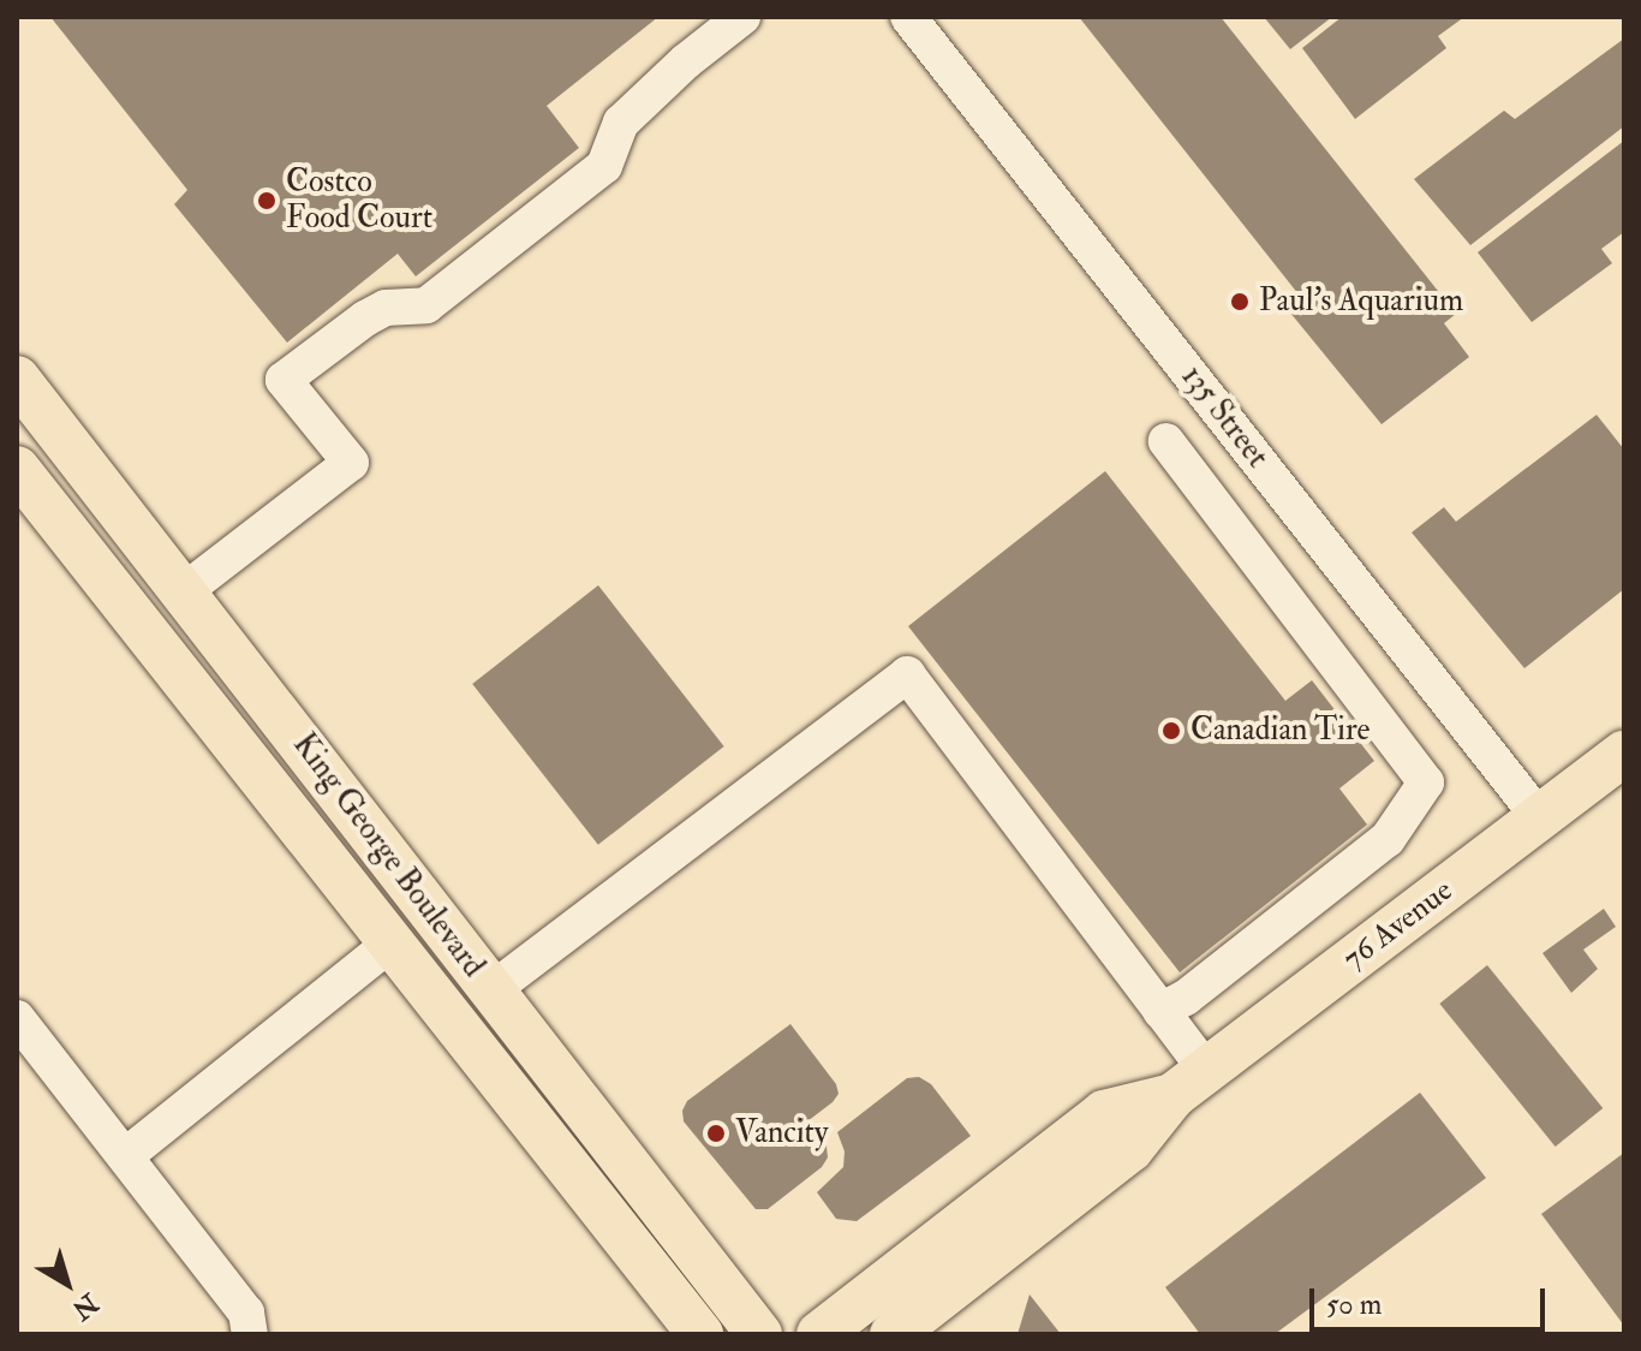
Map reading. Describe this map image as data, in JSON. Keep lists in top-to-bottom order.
{
  "streets": {
    "main road": ["King George Boulevard", "76 Avenue"],
    "street": ["135 Street"]
  },
  "crossings": [
    ["135 Street", "76 Avenue"]
  ],
  "places": [
    "Costco Food Court",
    "Paul's Aquarium",
    "Canadian Tire",
    "Vancity"
  ],
  "scale_bar": "50 m",
  "north": "bottom right"
}
